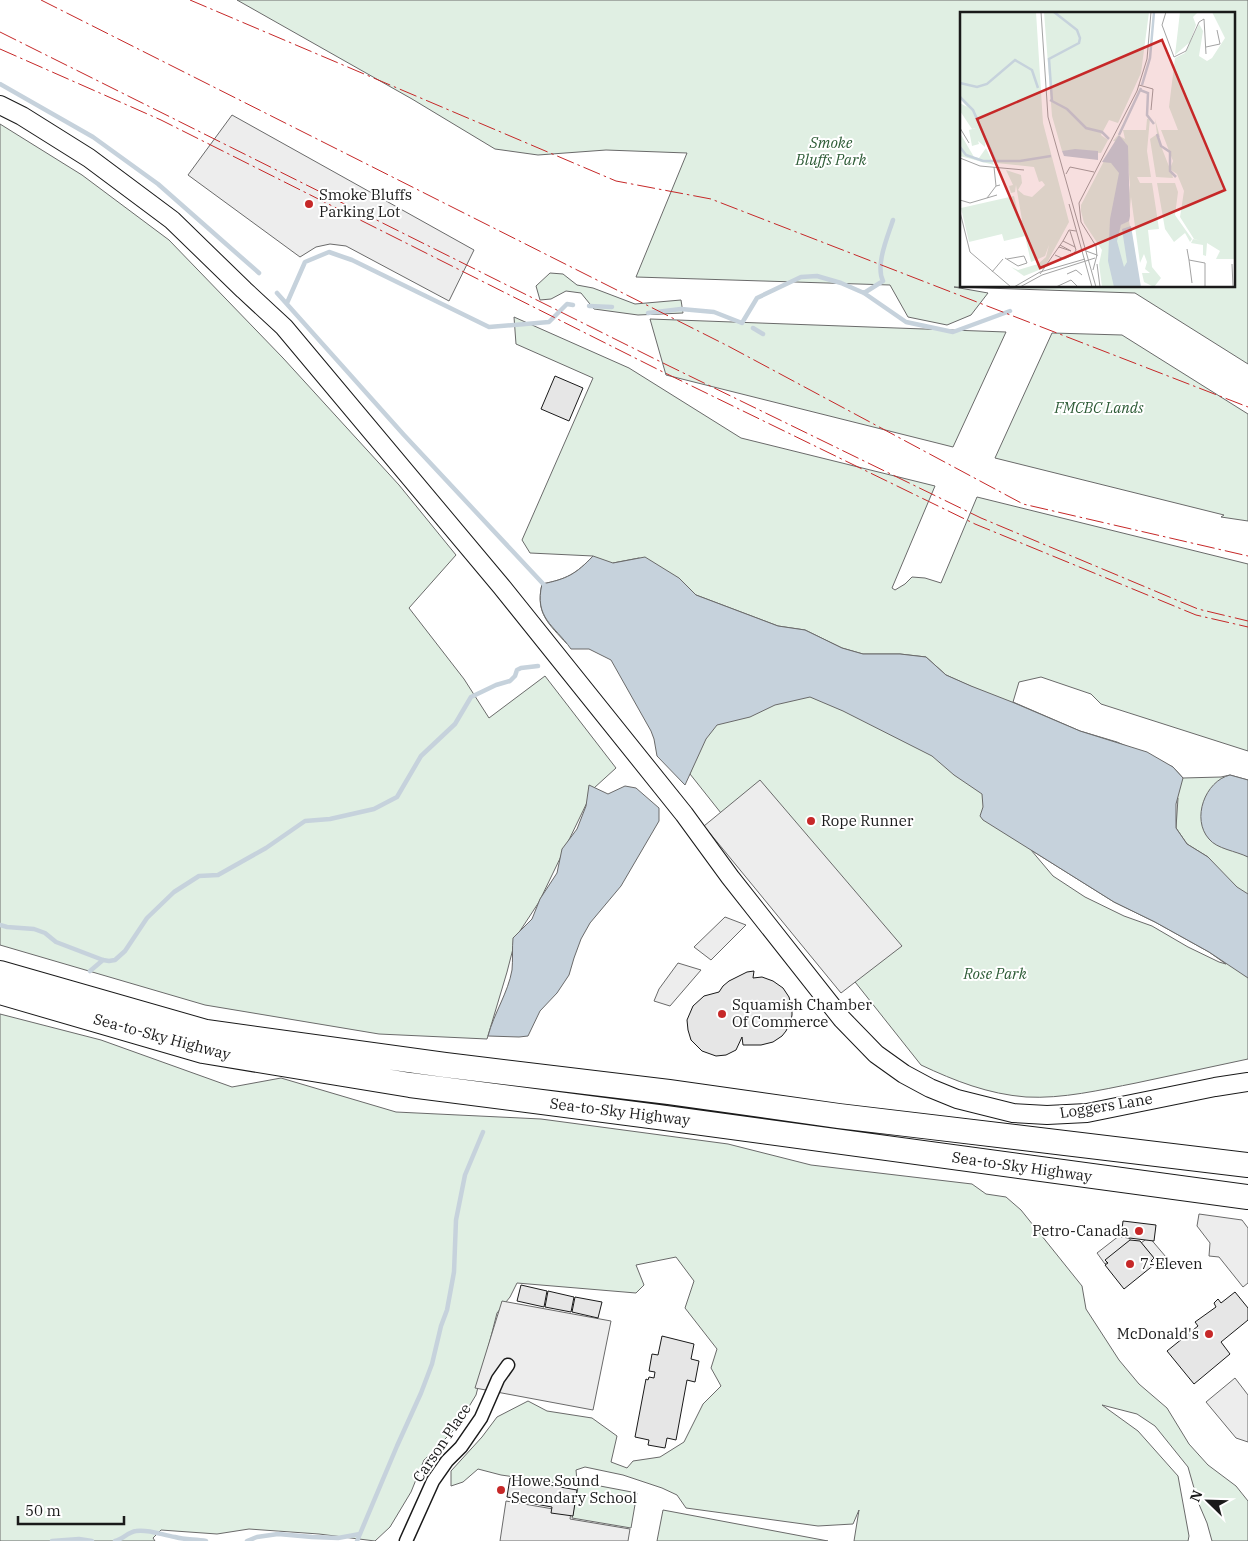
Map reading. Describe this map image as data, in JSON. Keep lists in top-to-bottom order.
{
  "streets": {
    "highway": ["Sea-to-Sky Highway"],
    "street": ["Loggers Lane", "Carson Place"]
  },
  "parks": ["Smoke Bluffs Park", "FMCBC Lands", "Rose Park"],
  "places": [
    "Smoke Bluffs Parking Lot",
    "Rope Runner",
    "Squamish Chamber Of Commerce",
    "Petro-Canada",
    "7-Eleven",
    "McDonald's",
    "Howe Sound Secondary School"
  ],
  "scale_bar": "50 m",
  "north": "top left"
}
